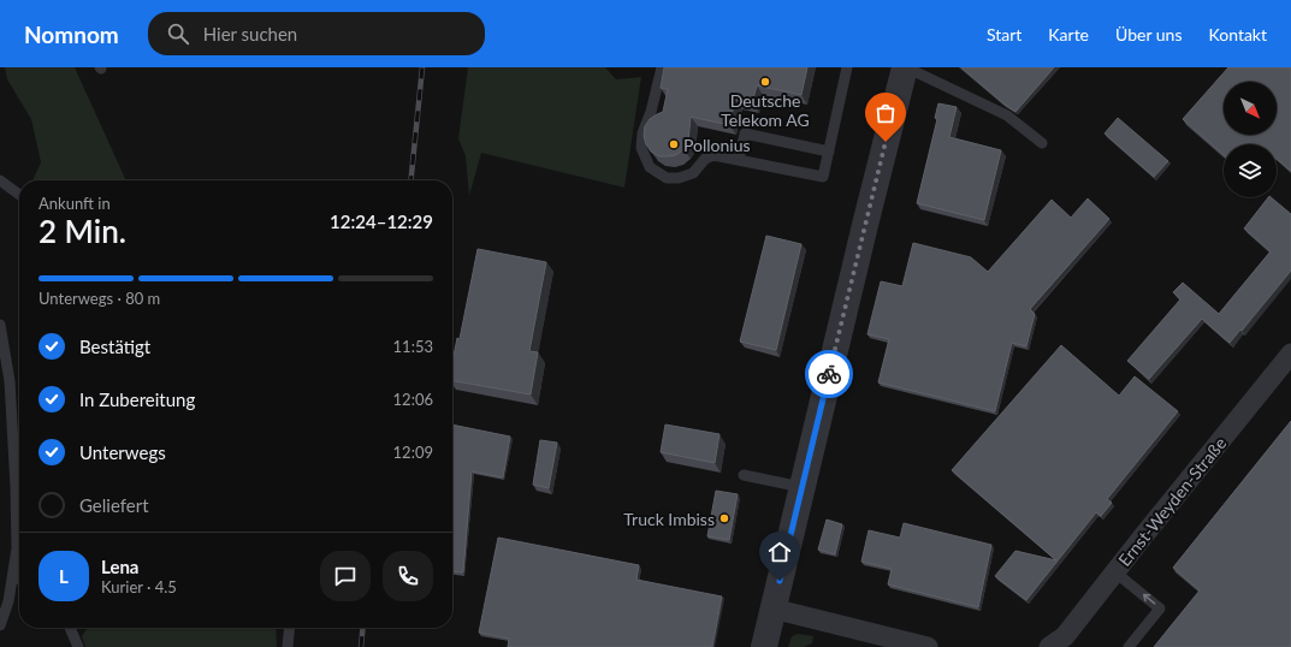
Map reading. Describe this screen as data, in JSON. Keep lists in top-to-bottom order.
{
  "streets": {
    "street": ["Ernst-Weyden-Straße"]
  },
  "places": ["Deutsche Telekom AG", "Pollonius", "Truck Imbiss"],
  "north": "bottom right",
  "page": {
    "header": "Nomnom",
    "search": "Hier suchen",
    "nav": [
      "Start",
      "Karte",
      "Über uns",
      "Kontakt"
    ],
    "heading": ["2 Min.", "Ankunft in", "12:24–12:29"],
    "panel": ["Lena", "Kurier · 4.5"],
    "bar": "Unterwegs · 80 m",
    "list": [
      ["Bestätigt", "11:53"],
      ["In Zubereitung", "12:06"],
      ["Unterwegs", "12:09"],
      "Geliefert"
    ],
    "round": "L"
  }
}
